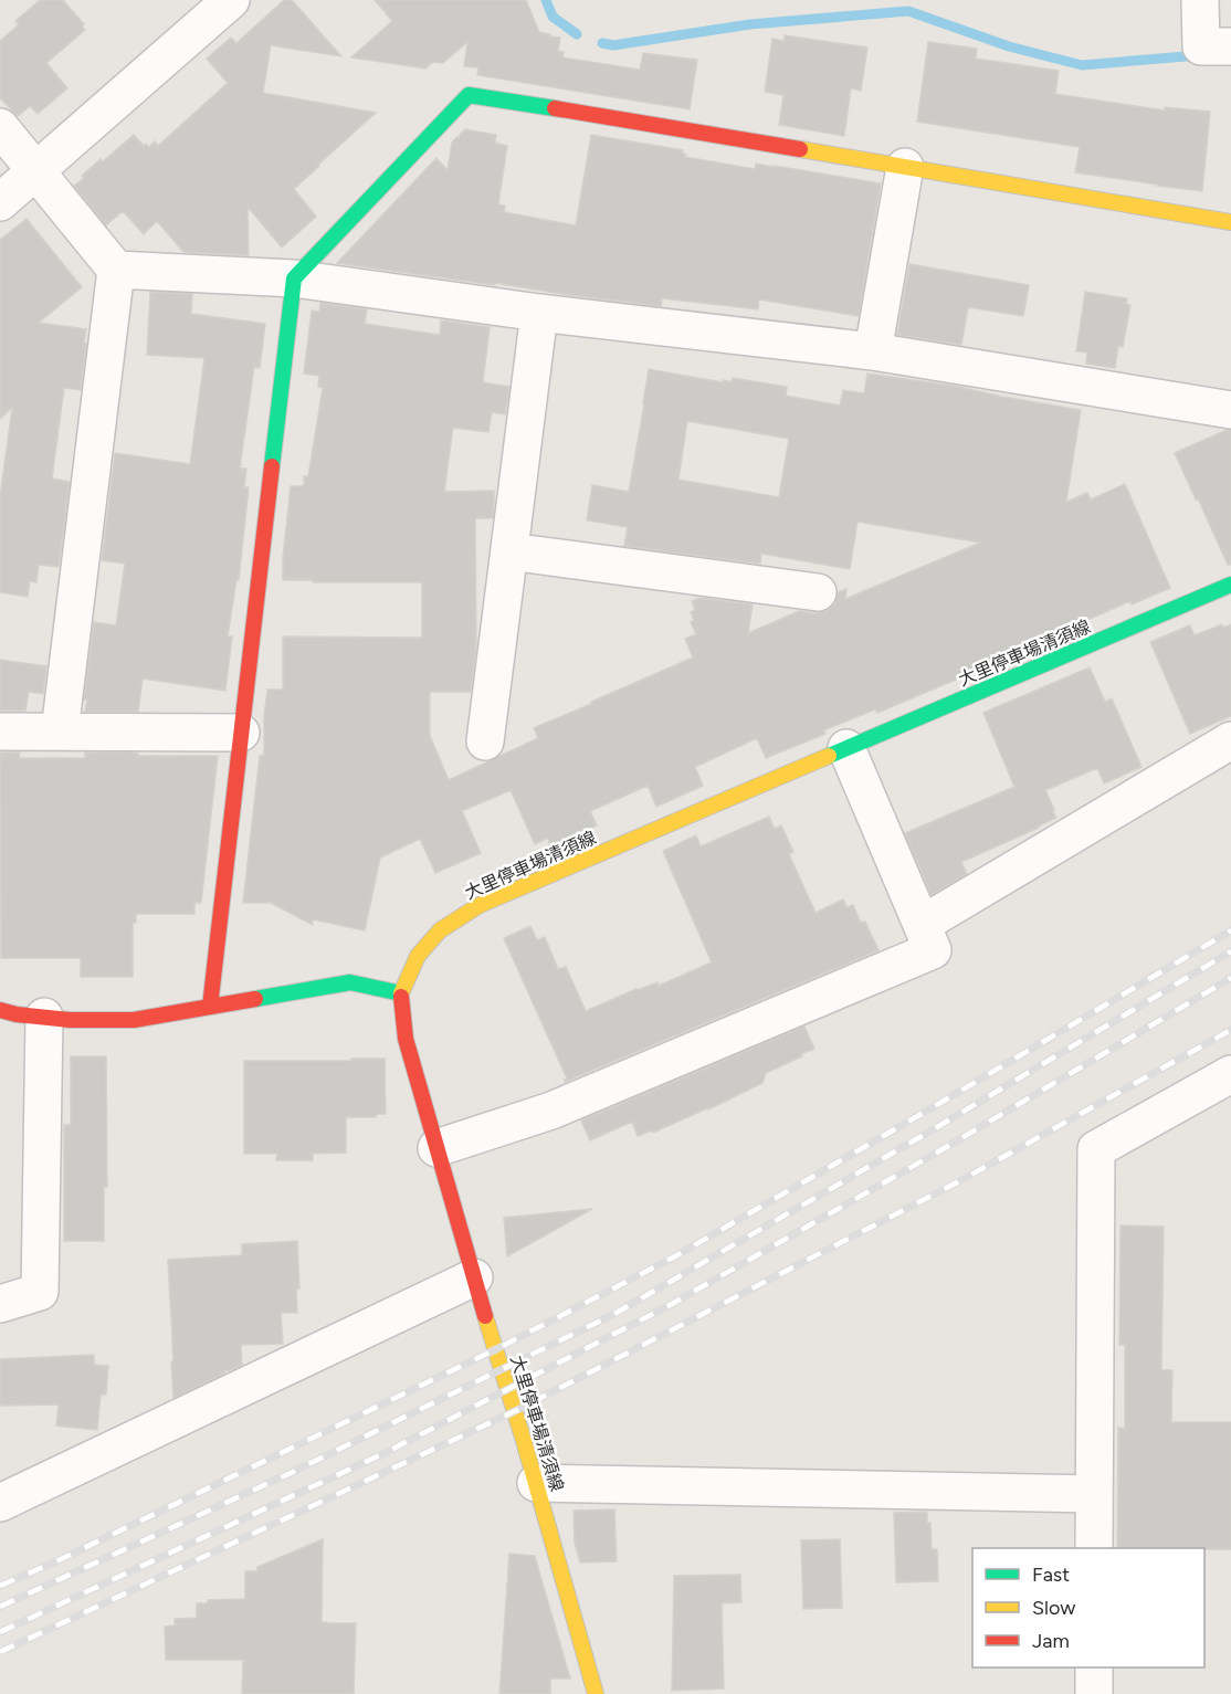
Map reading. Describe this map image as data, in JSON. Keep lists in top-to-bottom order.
{
  "streets": {
    "street": ["大里停車場清須線"]
  },
  "legend": ["Fast", "Slow", "Jam"]
}
